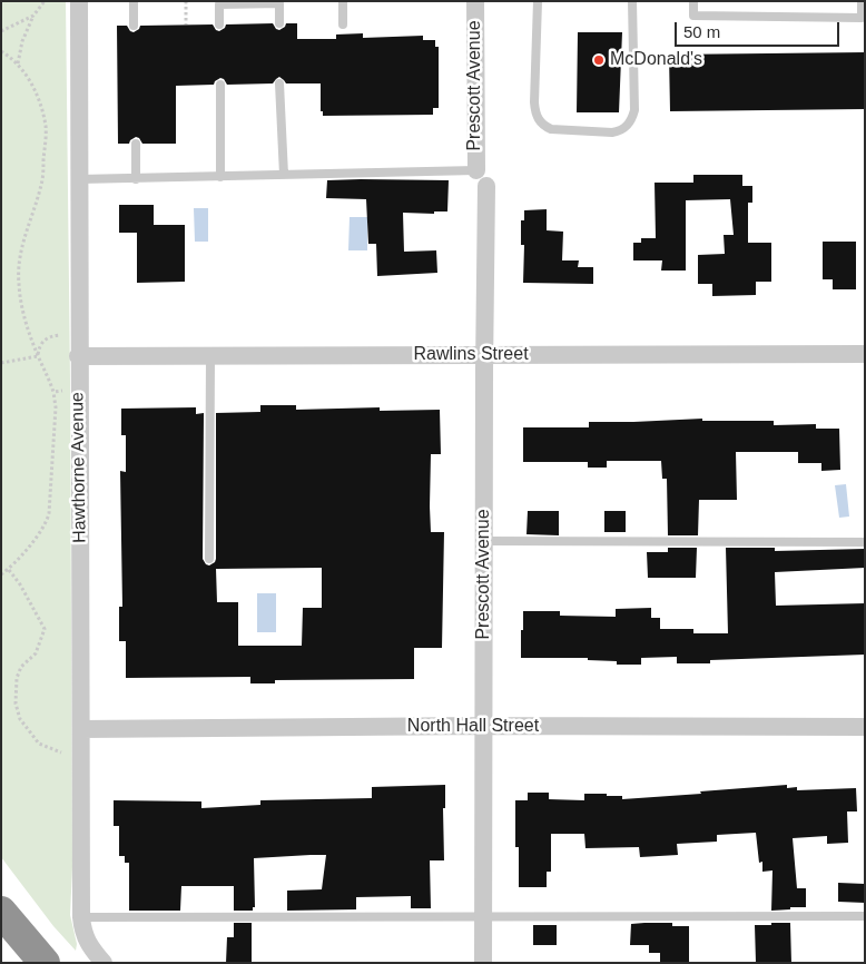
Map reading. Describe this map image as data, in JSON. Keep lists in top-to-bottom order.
{
  "streets": {
    "street": [
      "Prescott Avenue",
      "Rawlins Street",
      "Hawthorne Avenue",
      "North Hall Street"
    ]
  },
  "crossings": [
    ["Prescott Avenue", "Rawlins Street"],
    ["Prescott Avenue", "North Hall Street"],
    ["Rawlins Street", "Hawthorne Avenue"],
    ["Hawthorne Avenue", "North Hall Street"]
  ],
  "places": ["McDonald's"],
  "scale_bar": "50 m"
}
